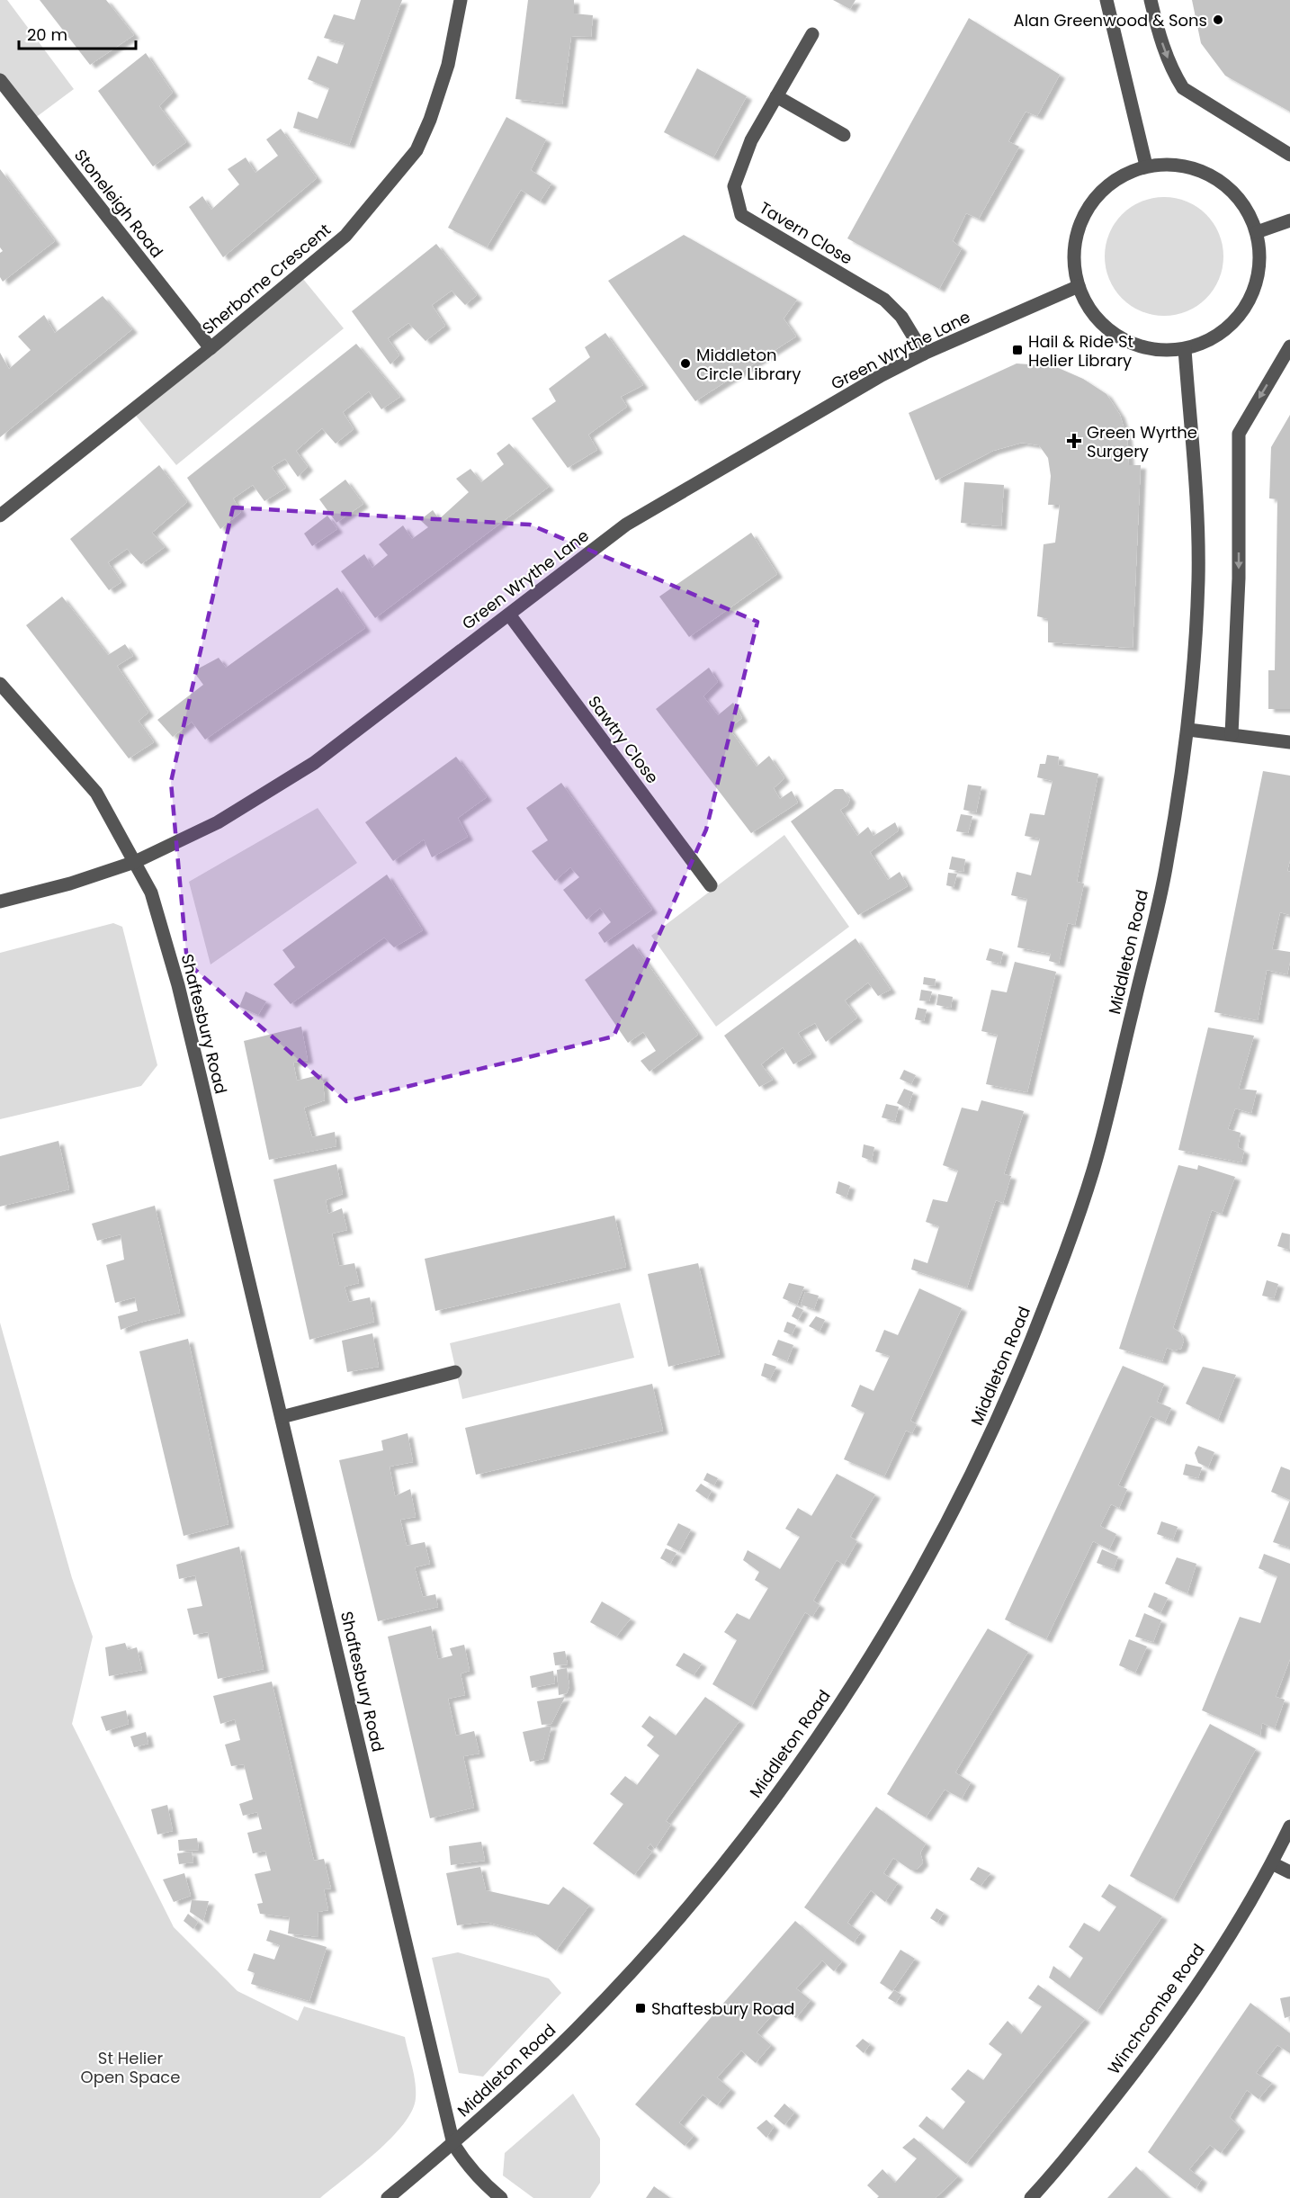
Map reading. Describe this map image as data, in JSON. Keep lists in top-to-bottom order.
{
  "streets": {
    "street": [
      "Stoneleigh Road",
      "Tavern Close",
      "Sherborne Crescent",
      "Green Wrythe Lane",
      "Sawtry Close",
      "Middleton Road",
      "Shaftesbury Road",
      "Winchcombe Road"
    ]
  },
  "crossings": [
    ["Stoneleigh Road", "Sherborne Crescent"],
    ["Tavern Close", "Green Wrythe Lane"],
    ["Green Wrythe Lane", "Sawtry Close"],
    ["Green Wrythe Lane", "Middleton Road"],
    ["Green Wrythe Lane", "Shaftesbury Road"],
    ["Middleton Road", "Shaftesbury Road"]
  ],
  "parks": ["St Helier Open Space"],
  "places": {
    "other": ["Alan Greenwood & Sons", "Middleton Circle Library"],
    "transit": ["Hail & Ride St Helier Library", "Shaftesbury Road"],
    "health": ["Green Wyrthe Surgery"]
  },
  "scale_bar": "20 m"
}
